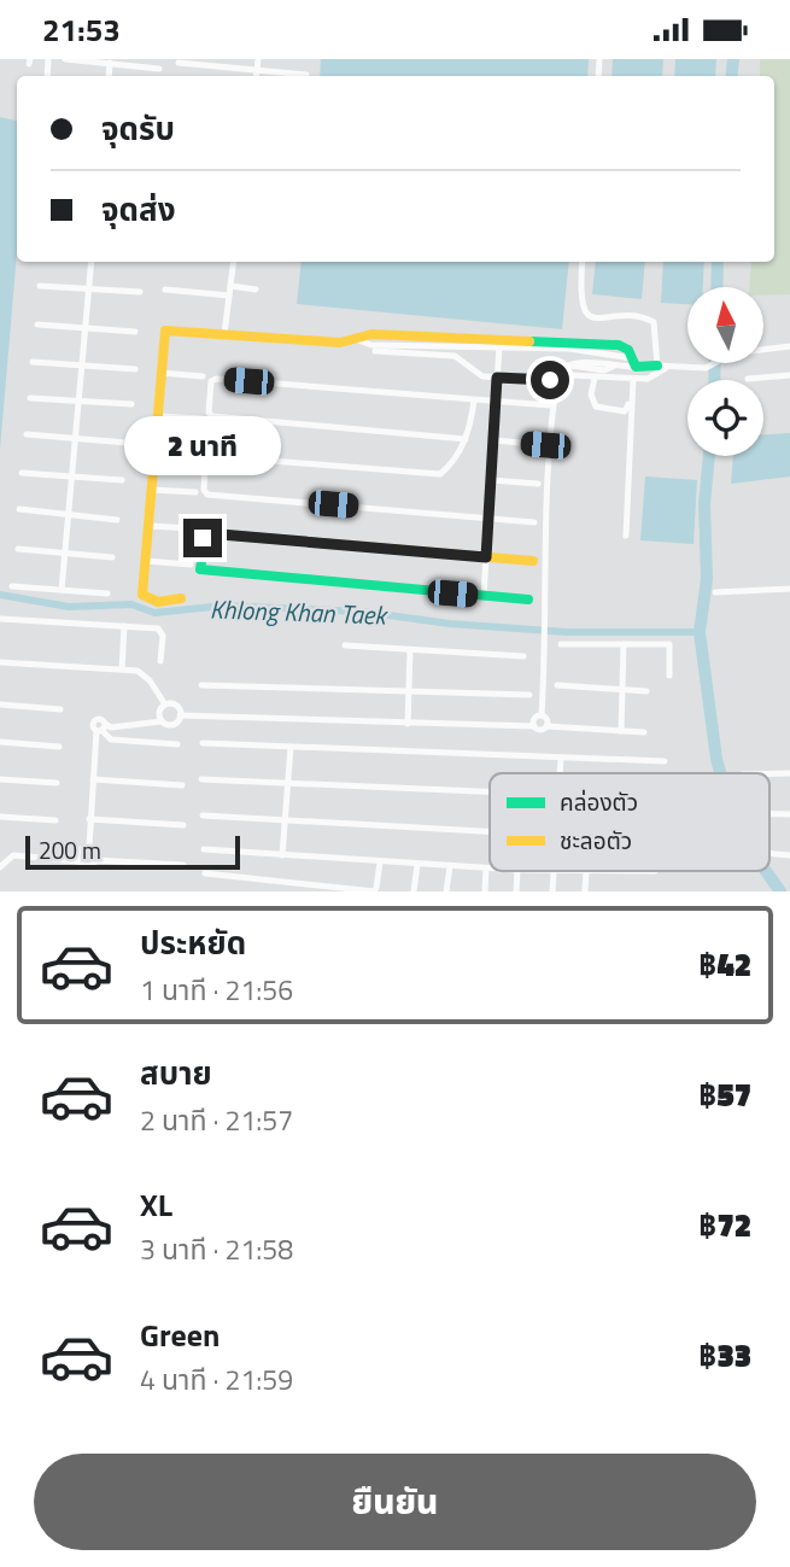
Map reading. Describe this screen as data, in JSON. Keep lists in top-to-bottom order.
{
  "water": ["Khlong Khan Taek"],
  "legend": ["คล่องตัว", "ชะลอตัว"],
  "scale_bar": "200 m",
  "north": "top",
  "page": {
    "status": "21:53",
    "banner": ["จุดรับ", "จุดส่ง"],
    "bubble": "2 นาที",
    "scale": "200 m",
    "list": [
      {
        "name": "ประหยัด",
        "note": "1 นาที · 21:56",
        "value": "฿42"
      },
      {
        "name": "สบาย",
        "note": "2 นาที · 21:57",
        "value": "฿57"
      },
      {
        "name": "XL",
        "note": "3 นาที · 21:58",
        "value": "฿72"
      },
      {
        "name": "Green",
        "note": "4 นาที · 21:59",
        "value": "฿33"
      }
    ],
    "buttons": "ยืนยัน"
  }
}
